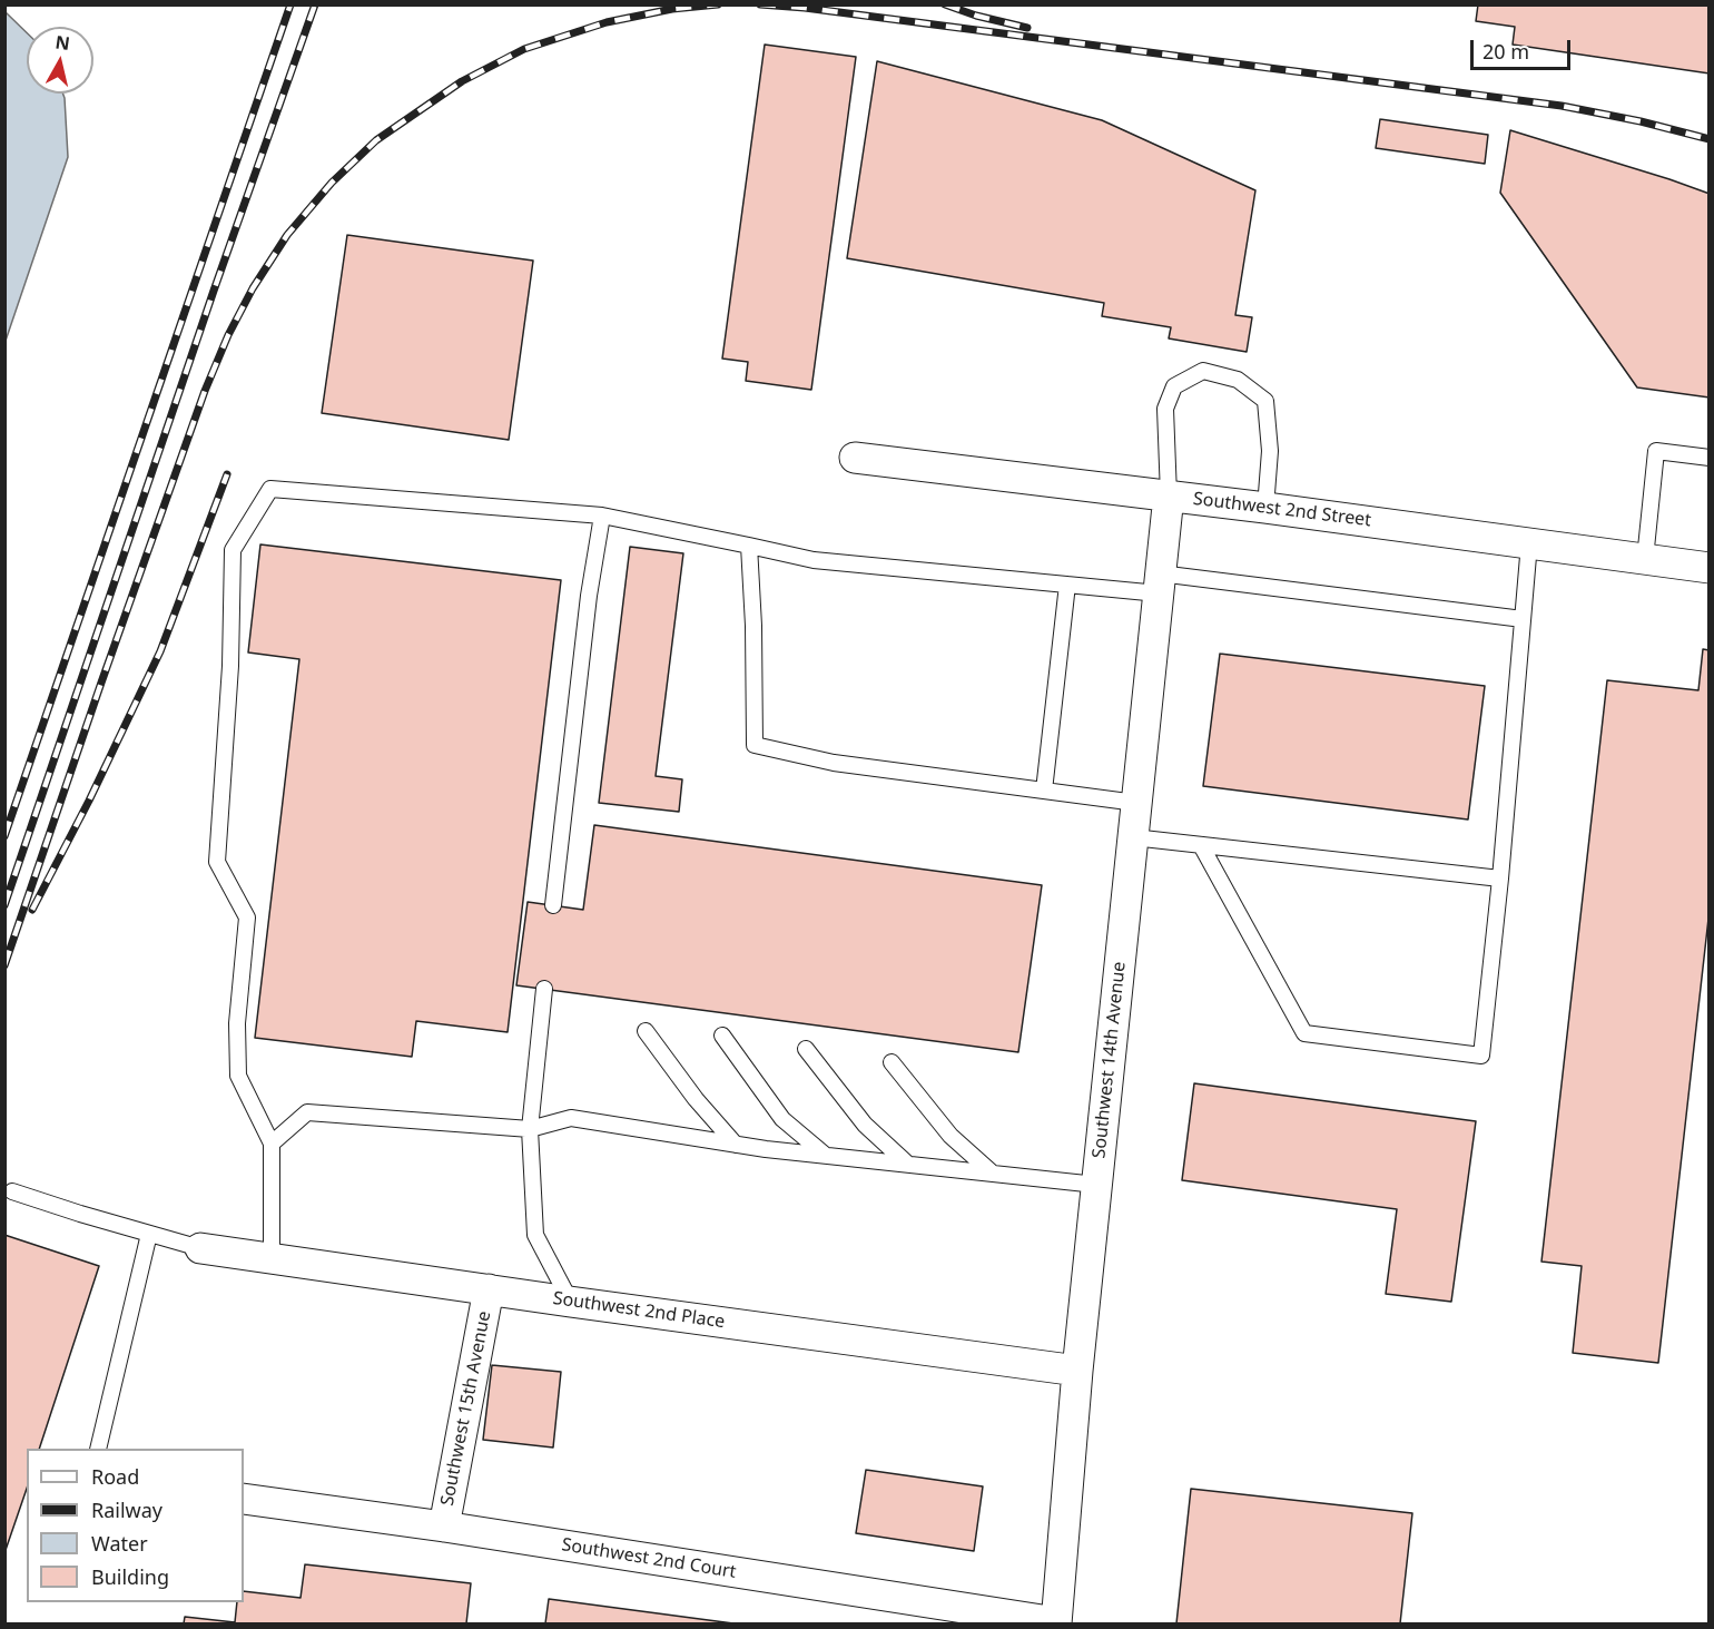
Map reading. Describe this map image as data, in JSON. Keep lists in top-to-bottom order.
{
  "streets": {
    "street": [
      "Southwest 2nd Street",
      "Southwest 14th Avenue",
      "Southwest 2nd Place",
      "Southwest 15th Avenue",
      "Southwest 2nd Court"
    ]
  },
  "crossings": [
    ["Southwest 2nd Street", "Southwest 14th Avenue"],
    ["Southwest 14th Avenue", "Southwest 2nd Place"],
    ["Southwest 14th Avenue", "Southwest 2nd Court"],
    ["Southwest 2nd Place", "Southwest 15th Avenue"],
    ["Southwest 15th Avenue", "Southwest 2nd Court"]
  ],
  "legend": [
    "Road",
    "Railway",
    "Water",
    "Building"
  ],
  "scale_bar": "20 m",
  "north": "top"
}
